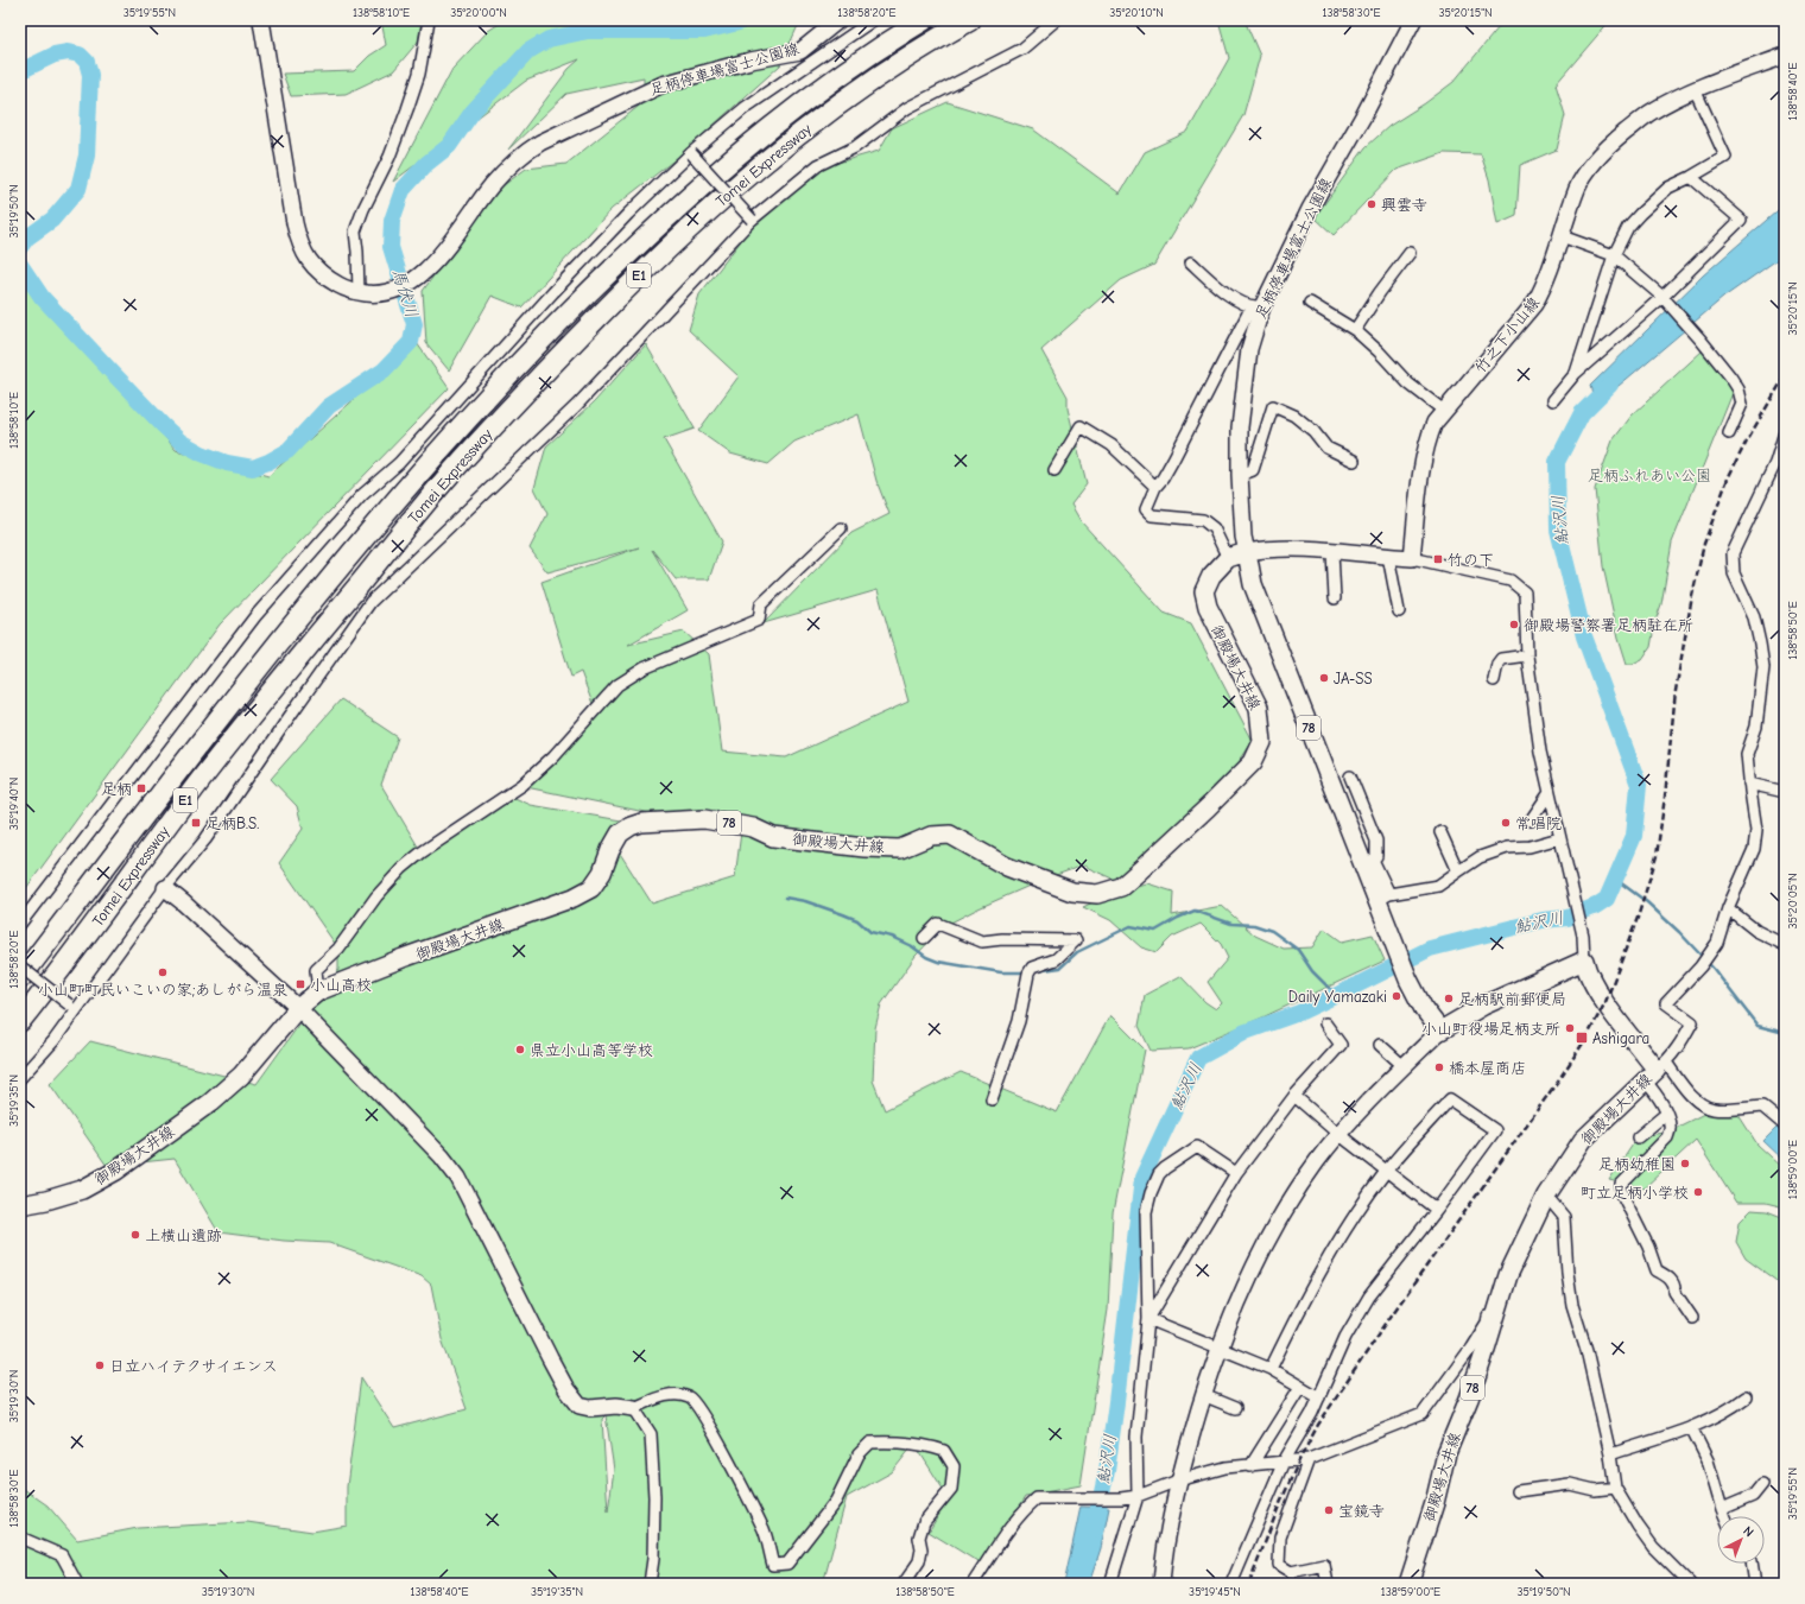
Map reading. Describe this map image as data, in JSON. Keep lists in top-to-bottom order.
{
  "streets": {
    "highway": ["Tomei Expressway", "E1"],
    "main road": [
      "足柄停車場富士公園線",
      "竹之下小山線",
      "御殿場大井線",
      "78"
    ]
  },
  "crossings": [
    ["足柄停車場富士公園線", "御殿場大井線"],
    ["足柄停車場富士公園線", "78"],
    ["御殿場大井線", "78"]
  ],
  "water": ["馬伏川", "鮎沢川"],
  "parks": ["足柄ふれあい公園"],
  "places": {
    "other": [
      "興雲寺",
      "御殿場警察署足柄駐在所",
      "JA-SS",
      "常唱院",
      "小山町町民いこいの家;あしがら温泉",
      "Daily Yamazaki",
      "足柄駅前郵便局",
      "小山町役場足柄支所",
      "県立小山高等学校",
      "橋本屋商店",
      "足柄幼稚園",
      "町立足柄小学校",
      "上横山遺跡",
      "日立ハイテクサイエンス",
      "宝鏡寺"
    ],
    "transit": [
      "竹の下",
      "足柄",
      "足柄B.S.",
      "小山高校",
      "Ashigara"
    ]
  },
  "north": "top right",
  "coordinates": [
    "35°19'55\"N",
    "138°58'10\"E",
    "35°20'00\"N",
    "138°58'20\"E",
    "35°20'10\"N",
    "138°58'30\"E",
    "35°20'15\"N",
    "138°58'40\"E",
    "35°19'50\"N",
    "138°58'50\"E",
    "35°19'40\"N",
    "35°20'05\"N",
    "35°19'35\"N",
    "138°59'00\"E",
    "35°19'30\"N",
    "35°19'45\"N"
  ]
}
